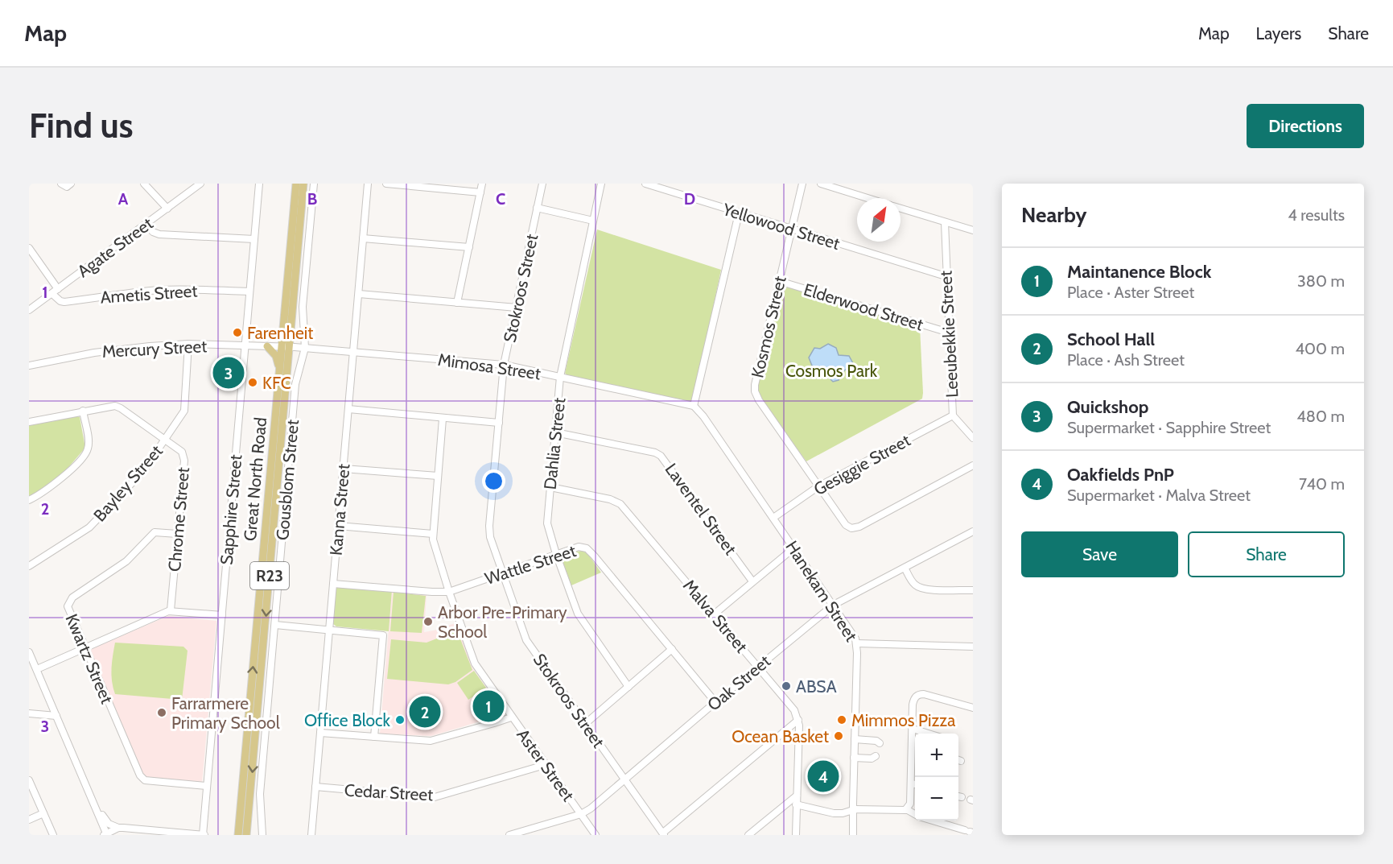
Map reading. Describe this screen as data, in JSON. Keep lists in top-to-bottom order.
{
  "streets": {
    "main road": ["Great North Road", "R23"],
    "street": [
      "Yellowood Street",
      "Agate Street",
      "Stokroos Street",
      "Ametis Street",
      "Elderwood Street",
      "Kosmos Street",
      "Leeubekkie Street",
      "Mercury Street",
      "Mimosa Street",
      "Dahlia Street",
      "Gesiggie Street",
      "Gousblom Street",
      "Bayley Street",
      "Laventel Street",
      "Sapphire Street",
      "Kanna Street",
      "Chrome Street",
      "Wattle Street",
      "Hanekam Street",
      "Malva Street",
      "Kwartz Street",
      "Oak Street",
      "Aster Street",
      "Cedar Street"
    ]
  },
  "crossings": [
    ["Yellowood Street", "Kosmos Street"],
    ["Yellowood Street", "Leeubekkie Street"],
    ["Agate Street", "Ametis Street"],
    ["Stokroos Street", "Mimosa Street"],
    ["Stokroos Street", "Wattle Street"],
    ["Stokroos Street", "Oak Street"],
    ["Ametis Street", "Sapphire Street"],
    ["Elderwood Street", "Kosmos Street"],
    ["Elderwood Street", "Leeubekkie Street"],
    ["Kosmos Street", "Gesiggie Street"],
    ["Leeubekkie Street", "Gesiggie Street"],
    ["Mercury Street", "Mimosa Street"],
    ["Mercury Street", "Great North Road"],
    ["Mercury Street", "Bayley Street"],
    ["Mercury Street", "Sapphire Street"],
    ["Mimosa Street", "Dahlia Street"],
    ["Mimosa Street", "Great North Road"],
    ["Mimosa Street", "Gousblom Street"],
    ["Mimosa Street", "Kanna Street"],
    ["Mimosa Street", "Hanekam Street"],
    ["Dahlia Street", "Laventel Street"],
    ["Dahlia Street", "Wattle Street"],
    ["Dahlia Street", "Malva Street"],
    ["Gesiggie Street", "Hanekam Street"],
    ["Bayley Street", "Chrome Street"],
    ["Sapphire Street", "Kwartz Street"],
    ["Kanna Street", "Wattle Street"],
    ["Kanna Street", "Cedar Street"],
    ["Chrome Street", "Kwartz Street"],
    ["Wattle Street", "Oak Street"],
    ["Wattle Street", "Aster Street"],
    ["Hanekam Street", "Oak Street"],
    ["Malva Street", "Oak Street"],
    ["Oak Street", "Aster Street"],
    ["Aster Street", "Cedar Street"]
  ],
  "parks": ["Cosmos Park"],
  "places": [
    "Farenheit",
    "KFC",
    "Arbor Pre-Primary School",
    "ABSA",
    "Farrarmere Primary School",
    "Office Block",
    "Mimmos Pizza",
    "Ocean Basket"
  ],
  "north": "top right",
  "page": {
    "header": "Map",
    "nav": ["Map", "Layers", "Share"],
    "buttons": [
      "Directions",
      ["Save", "Share"]
    ],
    "title": "Find us",
    "heading": ["Nearby", "4 results"],
    "list": [
      {
        "mark": "1",
        "name": "Maintanence Block",
        "note": "Place · Aster Street",
        "value": "380 m"
      },
      {
        "mark": "2",
        "name": "School Hall",
        "note": "Place · Ash Street",
        "value": "400 m"
      },
      {
        "mark": "3",
        "name": "Quickshop",
        "note": "Supermarket · Sapphire Street",
        "value": "480 m"
      },
      {
        "mark": "4",
        "name": "Oakfields PnP",
        "note": "Supermarket · Malva Street",
        "value": "740 m"
      }
    ],
    "pins": [
      "3",
      "1",
      "2",
      "4"
    ],
    "map_buttons": ["+", "−"]
  },
  "grid": {
    "columns": [
      "A",
      "B",
      "C",
      "D"
    ],
    "rows": ["1", "2", "3"]
  }
}
